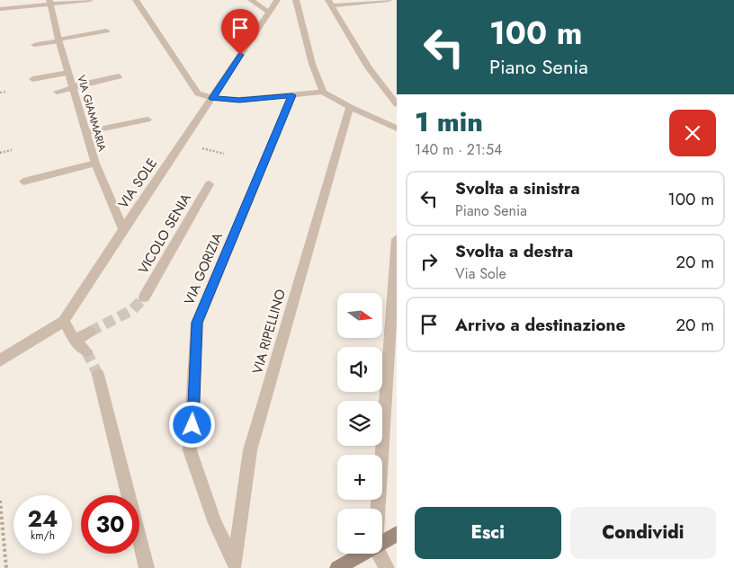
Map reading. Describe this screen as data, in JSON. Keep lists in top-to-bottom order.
{
  "streets": {
    "street": [
      "VIA GIAMMARIA",
      "VIA SOLE",
      "VICOLO SENIA",
      "VIA GORIZIA",
      "VIA RIPELLINO"
    ]
  },
  "crossings": [
    ["VIA GIAMMARIA", "VIA SOLE"],
    ["VIA GORIZIA", "VIA RIPELLINO"]
  ],
  "north": "right",
  "page": {
    "turn": ["100 m", "Piano Senia"],
    "heading": ["1 min", "140 m · 21:54"],
    "list": [
      {
        "name": "Svolta a sinistra",
        "note": "Piano Senia",
        "value": "100 m"
      },
      {
        "name": "Svolta a destra",
        "note": "Via Sole",
        "value": "20 m"
      },
      {
        "name": "Arrivo a destinazione",
        "value": "20 m"
      }
    ],
    "map_buttons": ["+", "−"],
    "speed": "24 km/h",
    "limit": "30",
    "buttons": ["Esci", "Condividi"]
  }
}
